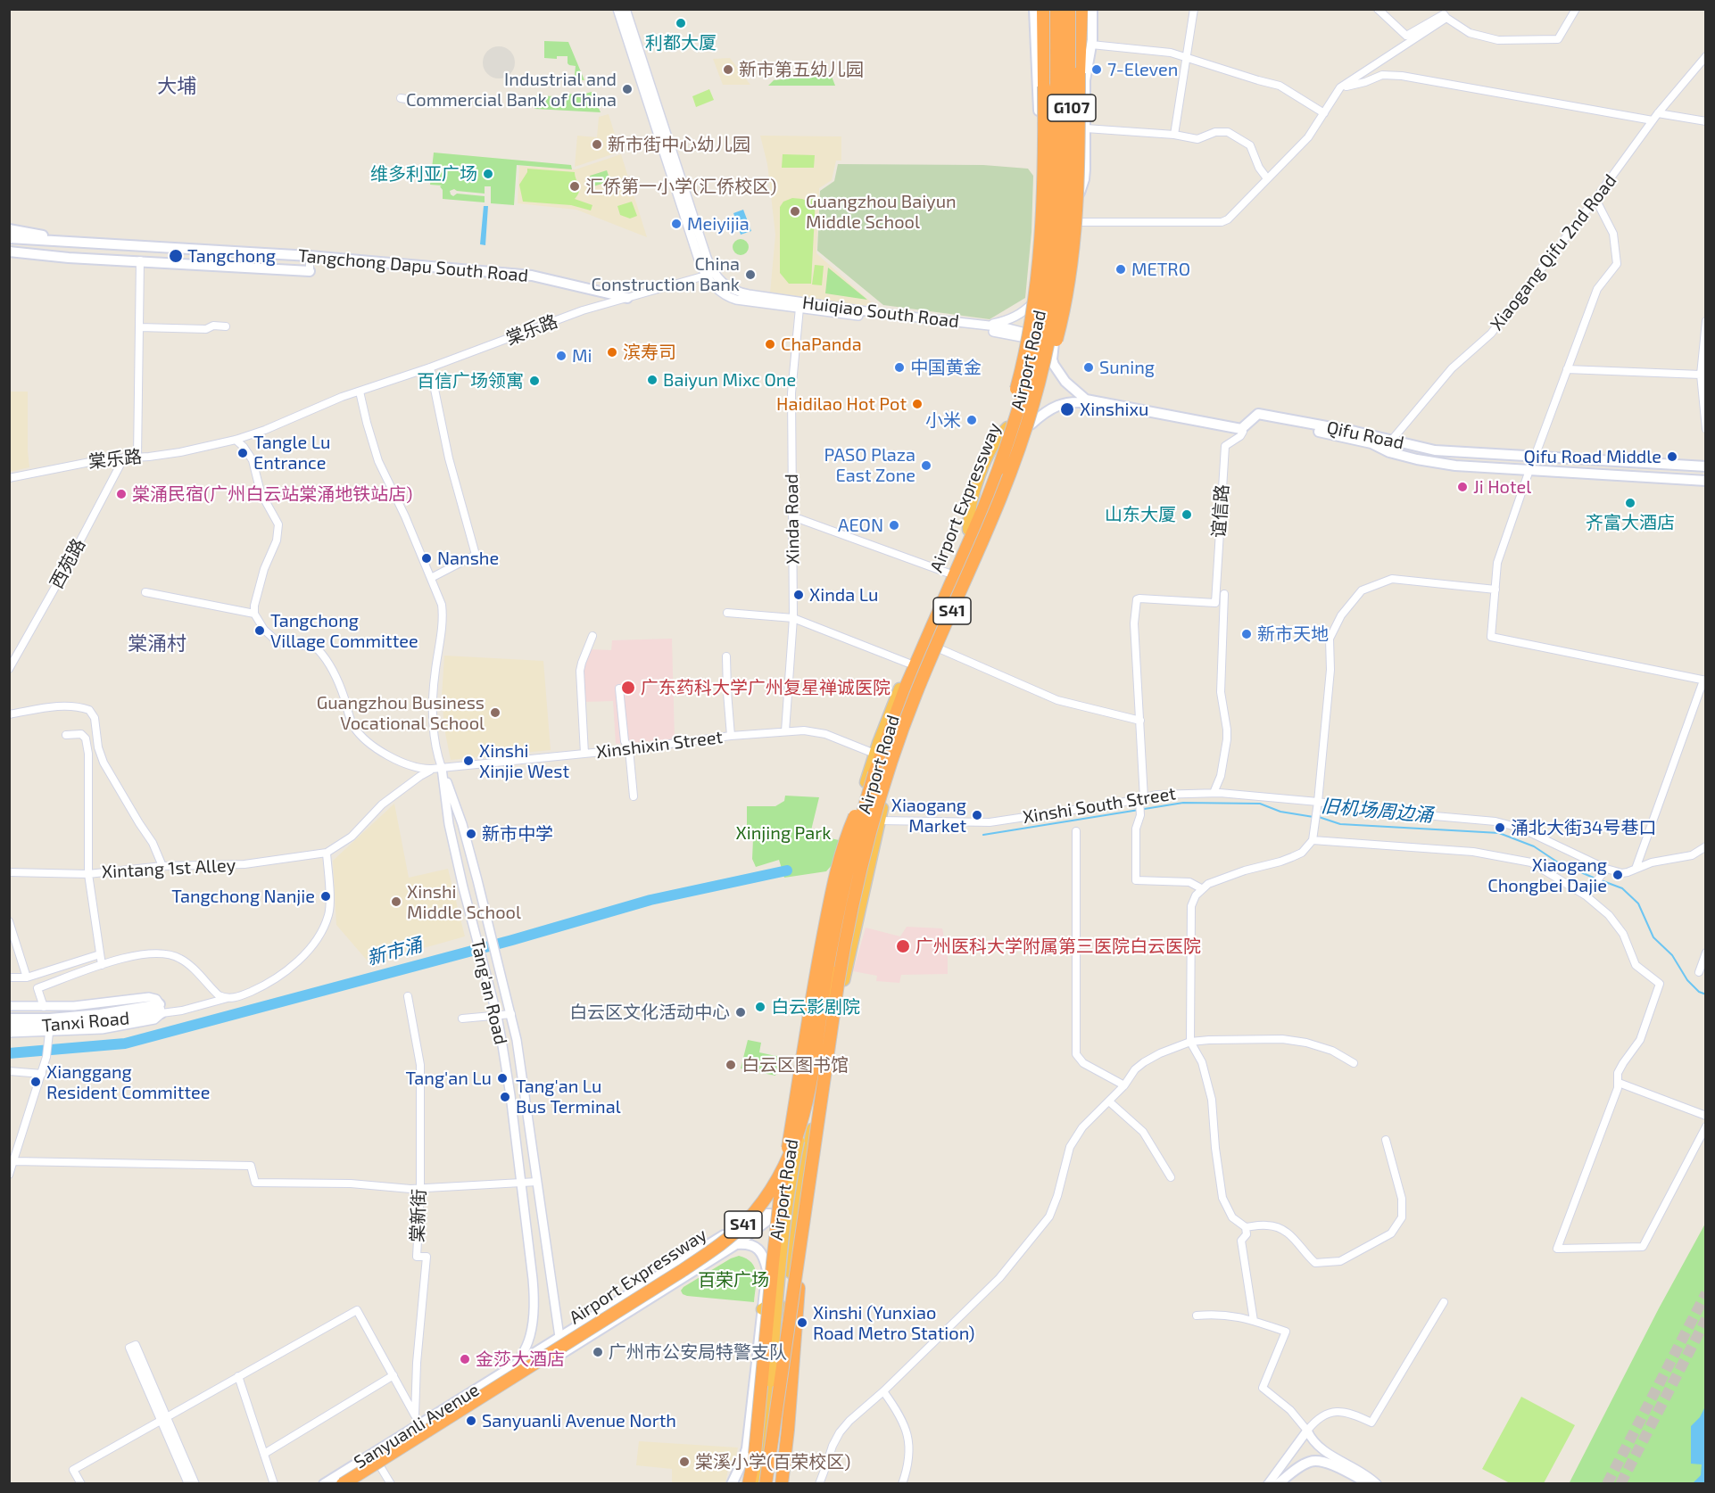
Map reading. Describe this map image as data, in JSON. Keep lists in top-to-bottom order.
{
  "streets": {
    "highway": [
      "G107",
      "Airport Road",
      "Airport Expressway",
      "S41"
    ],
    "main road": [
      "Tangchong Dapu South Road",
      "Qifu Road",
      "Tanxi Road",
      "Sanyuanli Avenue"
    ],
    "street": [
      "Xiaogang Qifu 2nd Road",
      "Huiqiao South Road",
      "棠乐路",
      "谊信路",
      "Xinda Road",
      "西苑路",
      "Xinshixin Street",
      "Xinshi South Street",
      "Xintang 1st Alley",
      "Tang'an Road",
      "棠新街"
    ]
  },
  "crossings": [
    ["Xiaogang Qifu 2nd Road", "Qifu Road"],
    ["Tangchong Dapu South Road", "棠乐路"],
    ["Huiqiao South Road", "棠乐路"],
    ["Huiqiao South Road", "Airport Road"],
    ["Huiqiao South Road", "Xinda Road"],
    ["棠乐路", "西苑路"],
    ["Airport Road", "Airport Expressway"],
    ["Airport Road", "Xinshixin Street"],
    ["Airport Road", "Xinshi South Street"],
    ["Airport Road", "Sanyuanli Avenue"],
    ["Qifu Road", "谊信路"],
    ["Xinda Road", "Xinshixin Street"],
    ["Xinshixin Street", "Tang'an Road"],
    ["Tang'an Road", "Sanyuanli Avenue"],
    ["棠新街", "Sanyuanli Avenue"]
  ],
  "districts": ["大埔", "棠涌村"],
  "water": ["旧机场周边涌", "新市涌"],
  "parks": ["Xinjing Park", "百荣广场"],
  "places": [
    "利都大厦",
    "新市第五幼儿园",
    "7-Eleven",
    "Industrial and Commercial Bank of China",
    "新市街中心幼儿园",
    "维多利亚广场",
    "汇侨第一小学(汇侨校区)",
    "Guangzhou Baiyun Middle School",
    "Meiyijia",
    "Tangchong",
    "METRO",
    "China Construction Bank",
    "ChaPanda",
    "滨寿司",
    "Mi",
    "中国黄金",
    "Suning",
    "Baiyun Mixc One",
    "百信广场领寓",
    "Haidilao Hot Pot",
    "Xinshixu",
    "小米",
    "Tangle Lu Entrance",
    "Qifu Road Middle",
    "PASO Plaza East Zone",
    "Ji Hotel",
    "棠涌民宿(广州白云站棠涌地铁站店)",
    "齐富大酒店",
    "山东大厦",
    "AEON",
    "Nanshe",
    "Xinda Lu",
    "Tangchong Village Committee",
    "新市天地",
    "广东药科大学广州复星禅诚医院",
    "Guangzhou Business Vocational School",
    "Xinshi Xinjie West",
    "Xiaogang Market",
    "涌北大街34号巷口",
    "新市中学",
    "Xiaogang Chongbei Dajie",
    "Tangchong Nanjie",
    "Xinshi Middle School",
    "广州医科大学附属第三医院白云医院",
    "白云影剧院",
    "白云区文化活动中心",
    "白云区图书馆",
    "Tang'an Lu",
    "Xianggang Resident Committee",
    "Tang'an Lu Bus Terminal",
    "Xinshi (Yunxiao Road Metro Station)",
    "广州市公安局特警支队",
    "金莎大酒店",
    "Sanyuanli Avenue North",
    "棠溪小学(百荣校区)"
  ]
}
